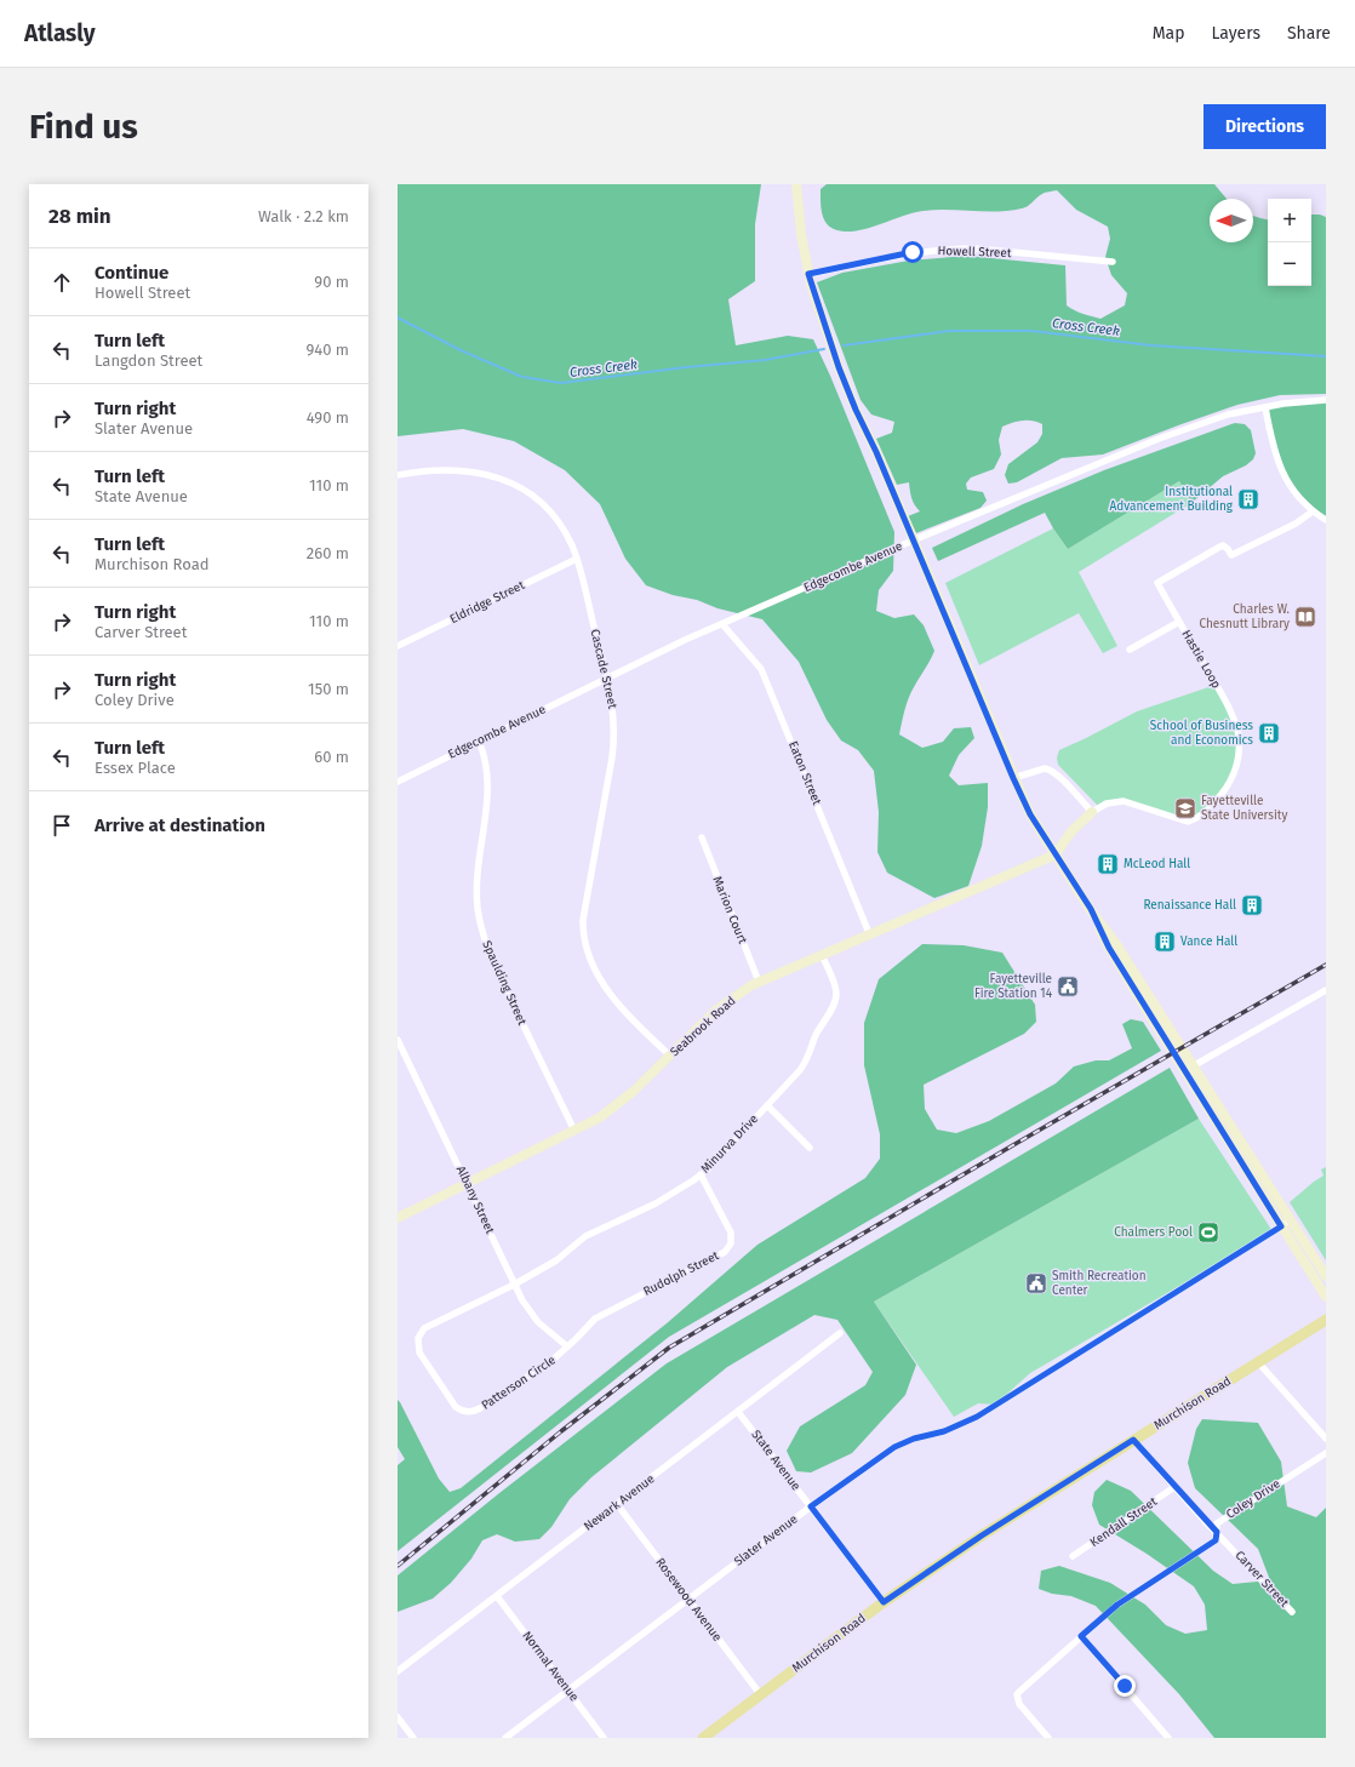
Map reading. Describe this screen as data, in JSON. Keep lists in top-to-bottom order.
{
  "streets": {
    "main road": ["Murchison Road"],
    "street": [
      "Howell Street",
      "Edgecombe Avenue",
      "Eldridge Street",
      "Hastie Loop",
      "Cascade Street",
      "Eaton Street",
      "Marion Court",
      "Spaulding Street",
      "Seabrook Road",
      "Minurva Drive",
      "Albany Street",
      "Rudolph Street",
      "Patterson Circle",
      "State Avenue",
      "Coley Drive",
      "Newark Avenue",
      "Kendall Street",
      "Slater Avenue",
      "Carver Street",
      "Rosewood Avenue",
      "Normal Avenue"
    ]
  },
  "crossings": [
    ["Edgecombe Avenue", "Cascade Street"],
    ["Edgecombe Avenue", "Eaton Street"],
    ["Edgecombe Avenue", "Spaulding Street"],
    ["Eldridge Street", "Cascade Street"],
    ["Cascade Street", "Seabrook Road"],
    ["Eaton Street", "Seabrook Road"],
    ["Marion Court", "Seabrook Road"],
    ["Spaulding Street", "Seabrook Road"],
    ["Seabrook Road", "Minurva Drive"],
    ["Seabrook Road", "Albany Street"],
    ["Minurva Drive", "Albany Street"],
    ["Minurva Drive", "Rudolph Street"],
    ["Minurva Drive", "Patterson Circle"],
    ["Albany Street", "Rudolph Street"],
    ["Albany Street", "Patterson Circle"],
    ["Rudolph Street", "Patterson Circle"],
    ["Murchison Road", "State Avenue"],
    ["Murchison Road", "Carver Street"],
    ["Murchison Road", "Rosewood Avenue"],
    ["State Avenue", "Newark Avenue"],
    ["State Avenue", "Slater Avenue"],
    ["Coley Drive", "Carver Street"],
    ["Newark Avenue", "Rosewood Avenue"],
    ["Newark Avenue", "Normal Avenue"],
    ["Kendall Street", "Carver Street"],
    ["Slater Avenue", "Rosewood Avenue"],
    ["Slater Avenue", "Normal Avenue"]
  ],
  "water": ["Cross Creek"],
  "places": {
    "building": [
      "Institutional Advancement Building",
      "School of Business and Economics",
      "McLeod Hall",
      "Renaissance Hall",
      "Vance Hall"
    ],
    "library": ["Charles W. Chesnutt Library"],
    "school or university": ["Fayetteville State University"],
    "public building": ["Fayetteville Fire Station 14", "Smith Recreation Center"],
    "sports": ["Chalmers Pool"]
  },
  "north": "left",
  "page": {
    "header": "Atlasly",
    "nav": ["Map", "Layers", "Share"],
    "buttons": "Directions",
    "title": "Find us",
    "heading": ["28 min", "Walk · 2.2 km"],
    "map_buttons": ["+", "−"],
    "list": [
      ["Continue", "Howell Street", "90 m"],
      ["Turn left", "Langdon Street", "940 m"],
      ["Turn right", "Slater Avenue", "490 m"],
      ["Turn left", "State Avenue", "110 m"],
      ["Turn left", "Murchison Road", "260 m"],
      ["Turn right", "Carver Street", "110 m"],
      ["Turn right", "Coley Drive", "150 m"],
      ["Turn left", "Essex Place", "60 m"],
      "Arrive at destination"
    ]
  }
}
